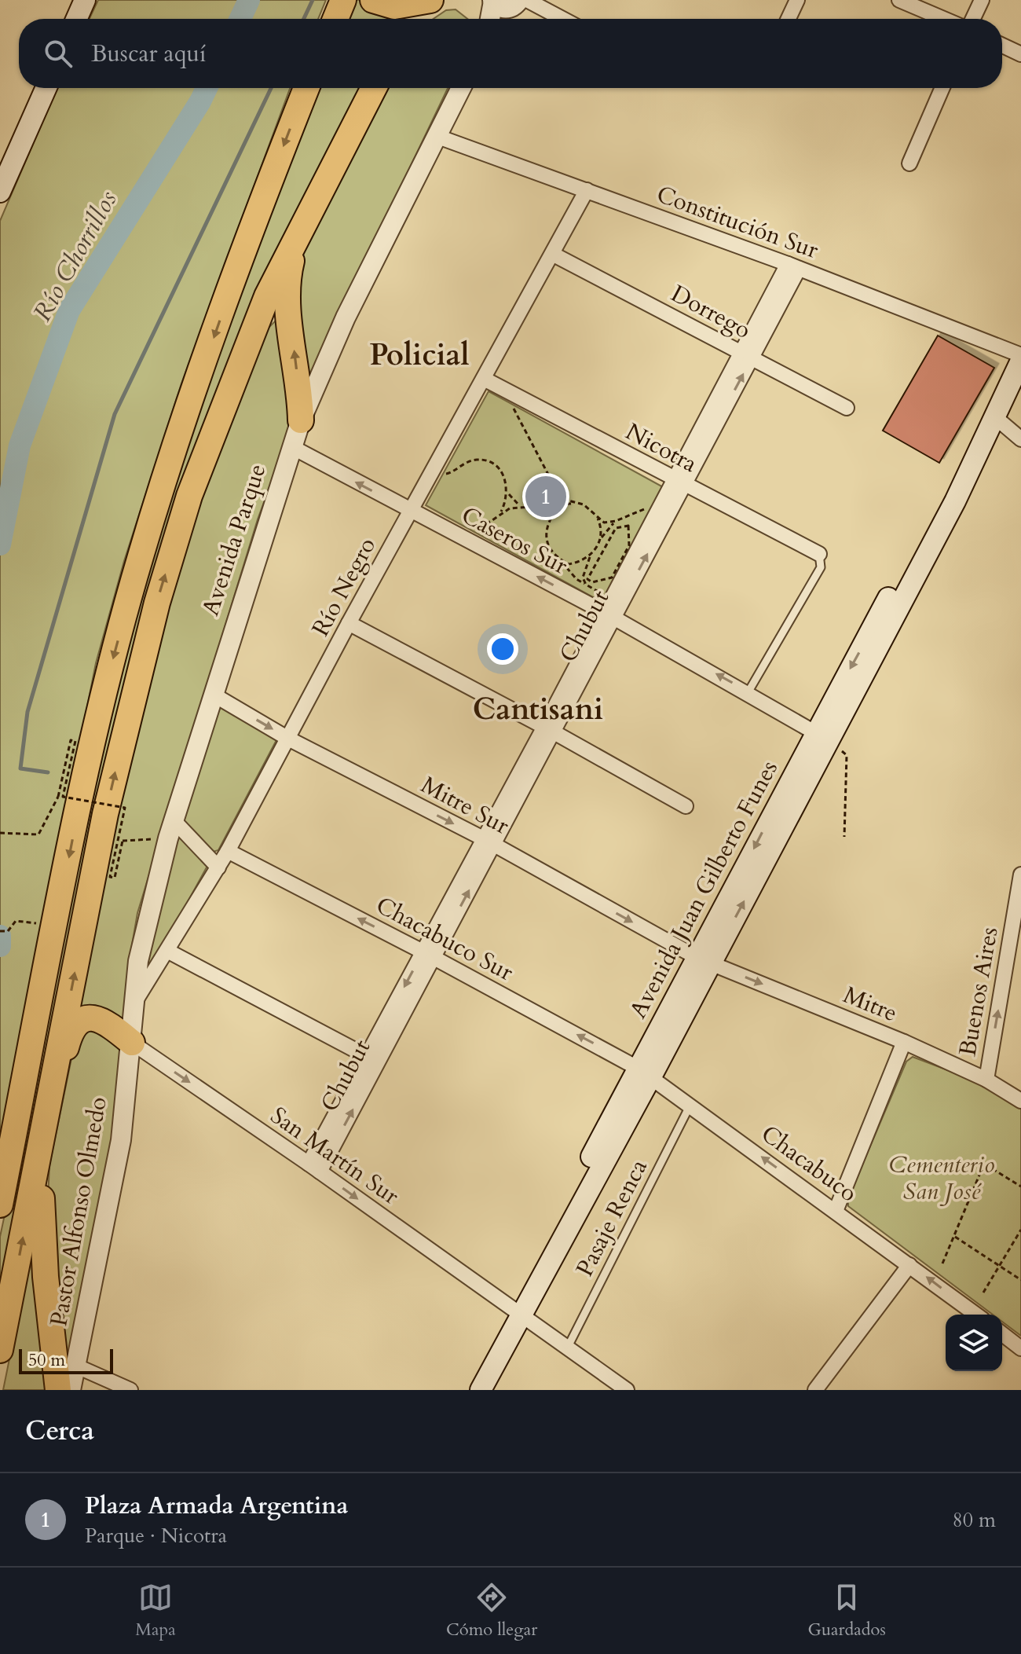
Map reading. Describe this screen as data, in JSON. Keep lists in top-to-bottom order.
{
  "streets": {
    "main road": ["Avenida Juan Gilberto Funes"],
    "street": [
      "Constitución Sur",
      "Dorrego",
      "Nicotra",
      "Avenida Parque",
      "Caseros Sur",
      "Río Negro",
      "Chubut",
      "Mitre Sur",
      "Chacabuco Sur",
      "Buenos Aires",
      "Mitre",
      "San Martín Sur",
      "Chacabuco",
      "Pastor Alfonso Olmedo"
    ],
    "lane": ["Pasaje Renca"]
  },
  "crossings": [
    ["Constitución Sur", "Avenida Parque"],
    ["Constitución Sur", "Río Negro"],
    ["Constitución Sur", "Chubut"],
    ["Constitución Sur", "Avenida Juan Gilberto Funes"],
    ["Dorrego", "Río Negro"],
    ["Dorrego", "Chubut"],
    ["Nicotra", "Río Negro"],
    ["Nicotra", "Chubut"],
    ["Avenida Parque", "Caseros Sur"],
    ["Avenida Parque", "Río Negro"],
    ["Avenida Parque", "Mitre Sur"],
    ["Avenida Parque", "San Martín Sur"],
    ["Avenida Parque", "Pastor Alfonso Olmedo"],
    ["Caseros Sur", "Río Negro"],
    ["Caseros Sur", "Chubut"],
    ["Caseros Sur", "Avenida Juan Gilberto Funes"],
    ["Río Negro", "Mitre Sur"],
    ["Río Negro", "Chacabuco Sur"],
    ["Chubut", "Mitre Sur"],
    ["Chubut", "Chacabuco Sur"],
    ["Chubut", "San Martín Sur"],
    ["Mitre Sur", "Avenida Juan Gilberto Funes"],
    ["Mitre Sur", "Mitre"],
    ["Avenida Juan Gilberto Funes", "Chacabuco Sur"],
    ["Avenida Juan Gilberto Funes", "Mitre"],
    ["Avenida Juan Gilberto Funes", "San Martín Sur"],
    ["Avenida Juan Gilberto Funes", "Chacabuco"],
    ["Chacabuco Sur", "Chacabuco"],
    ["Buenos Aires", "Mitre"],
    ["San Martín Sur", "Pastor Alfonso Olmedo"],
    ["San Martín Sur", "Pasaje Renca"],
    ["Chacabuco", "Pasaje Renca"]
  ],
  "one_way": [
    "Caseros Sur",
    "Mitre Sur",
    "Buenos Aires",
    "Mitre",
    "Chacabuco"
  ],
  "districts": ["Policial", "Cantisani"],
  "water": ["Río Chorrillos"],
  "parks": ["Cementerio San José"],
  "scale_bar": "50 m",
  "page": {
    "search": "Buscar aquí",
    "pins": "1",
    "scale": "50 m",
    "heading": "Cerca",
    "list": [
      {
        "mark": "1",
        "name": "Plaza Armada Argentina",
        "note": "Parque · Nicotra",
        "value": "80 m"
      }
    ],
    "nav": ["Mapa", "Cómo llegar", "Guardados"]
  }
}
